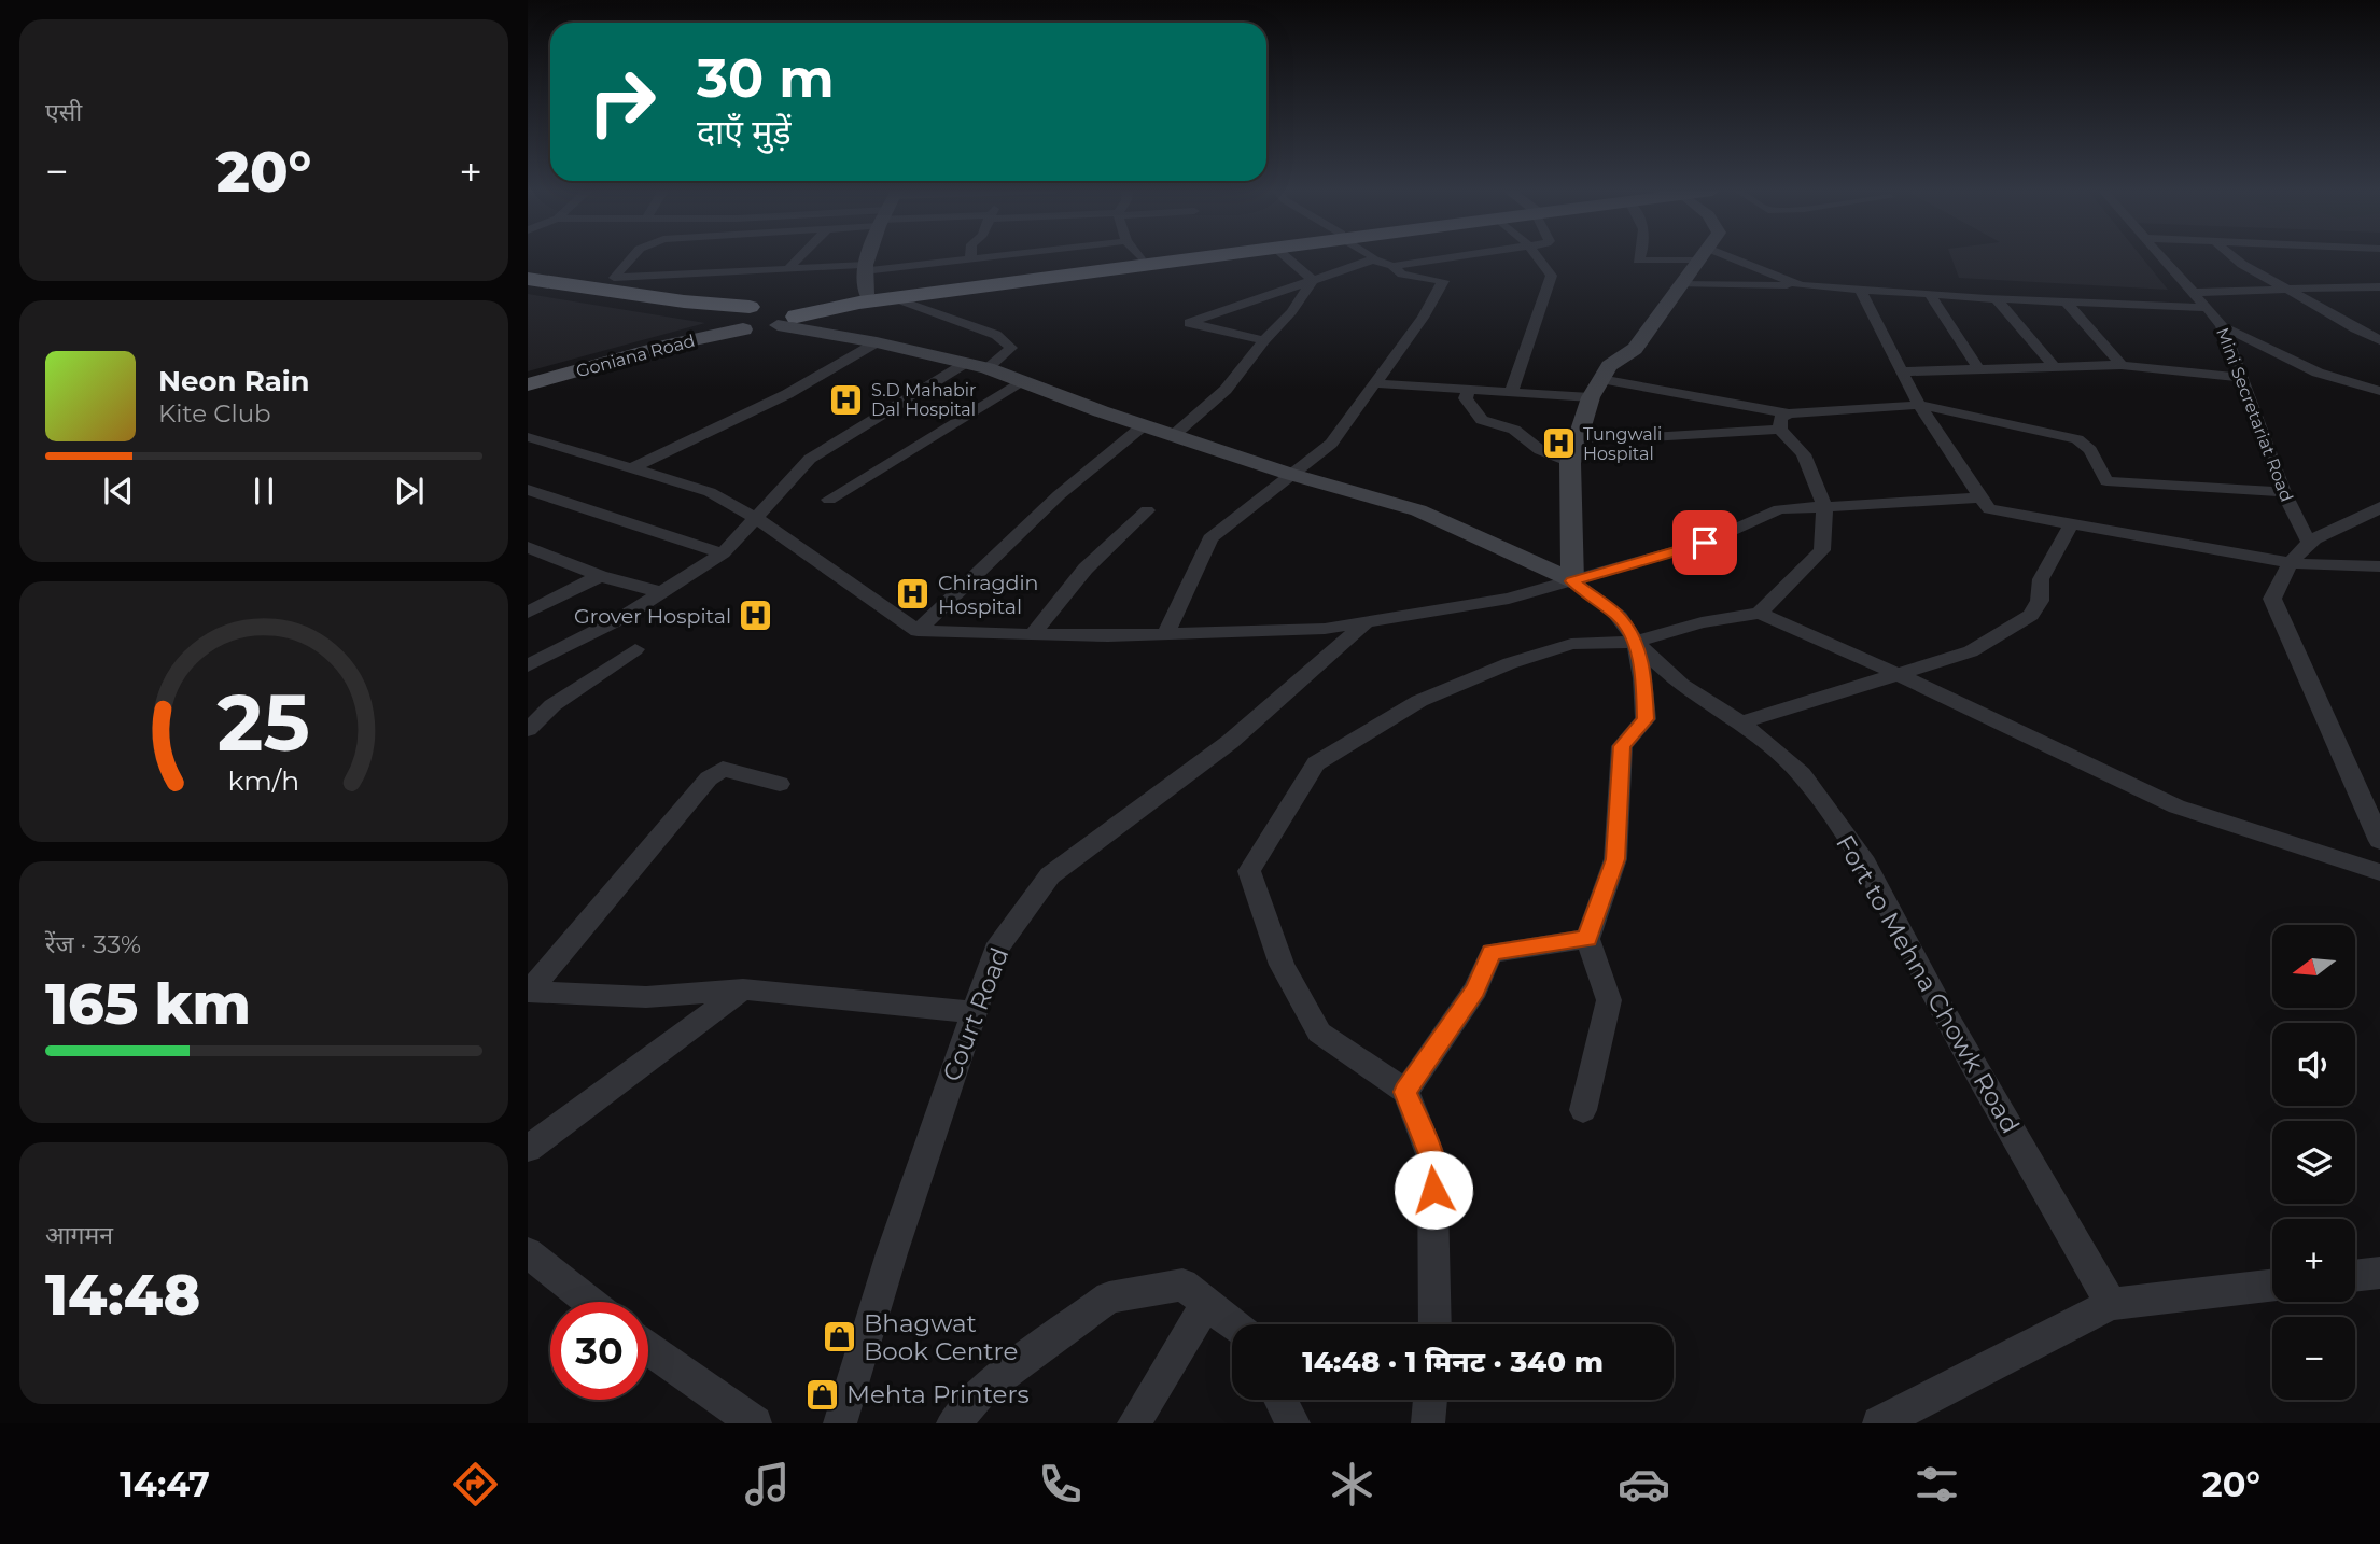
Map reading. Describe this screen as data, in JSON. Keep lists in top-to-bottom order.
{
  "streets": {
    "main road": ["Goniana Road"],
    "street": ["Mini Secretariat Road", "Fort to Mehna Chowk Road", "Court Road"]
  },
  "places": {
    "hospital": [
      "S.D Mahabir Dal Hospital",
      "Tungwali Hospital",
      "Chiragdin Hospital",
      "Grover Hospital"
    ],
    "shop": ["Bhagwat Book Centre", "Mehta Printers"]
  },
  "north": "left",
  "page": {
    "tile": [
      "एसी",
      ["रेंज · 33%", "165 km"],
      ["आगमन", "14:48"]
    ],
    "turn": ["30 m", "दाएँ मुड़ें"],
    "heat": ["−", "20°", "+"],
    "song": ["Neon Rain", "Kite Club"],
    "map_buttons": ["+", "−"],
    "limit": "30",
    "trip": "14:48 · 1 मिनट · 340 m",
    "tabs": ["14:47", "20°"],
    "gauge": ["25", "km/h"]
  }
}
